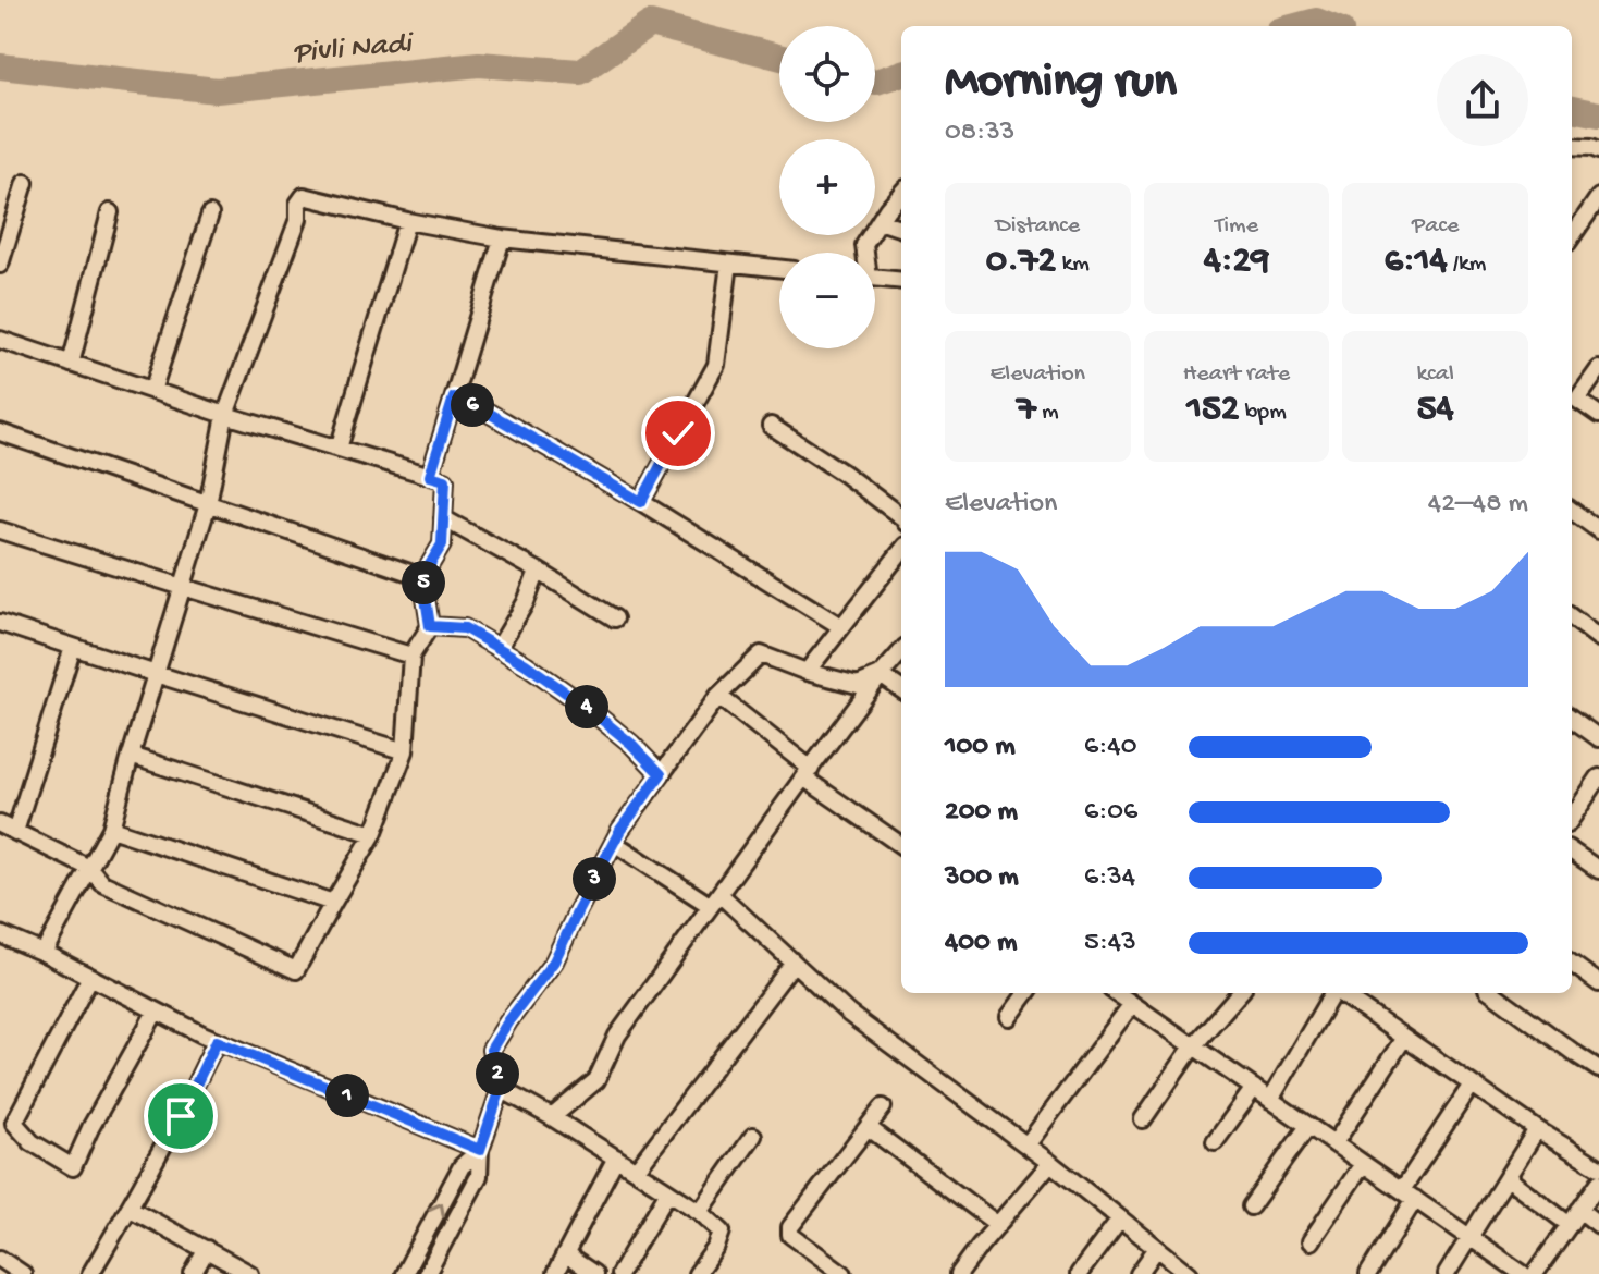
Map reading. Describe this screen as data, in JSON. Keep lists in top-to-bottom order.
{
  "water": ["Pivli Nadi"],
  "page": {
    "map_buttons": ["+", "−"],
    "heading": ["Morning run", "08:33"],
    "stats": [
      ["Distance", "0.72 km"],
      ["Time", "4:29"],
      ["Pace", "6:14 /km"],
      ["Elevation", "7 m"],
      ["Heart rate", "152 bpm"],
      ["kcal", "54"]
    ],
    "pins": [
      "6",
      "5",
      "4",
      "3",
      "2",
      "1"
    ],
    "chart": ["Elevation", "42–48 m"],
    "list": [
      {
        "name": "100 m",
        "note": "6:40"
      },
      {
        "name": "200 m",
        "note": "6:06"
      },
      {
        "name": "300 m",
        "note": "6:34"
      },
      {
        "name": "400 m",
        "note": "5:43"
      }
    ]
  }
}
